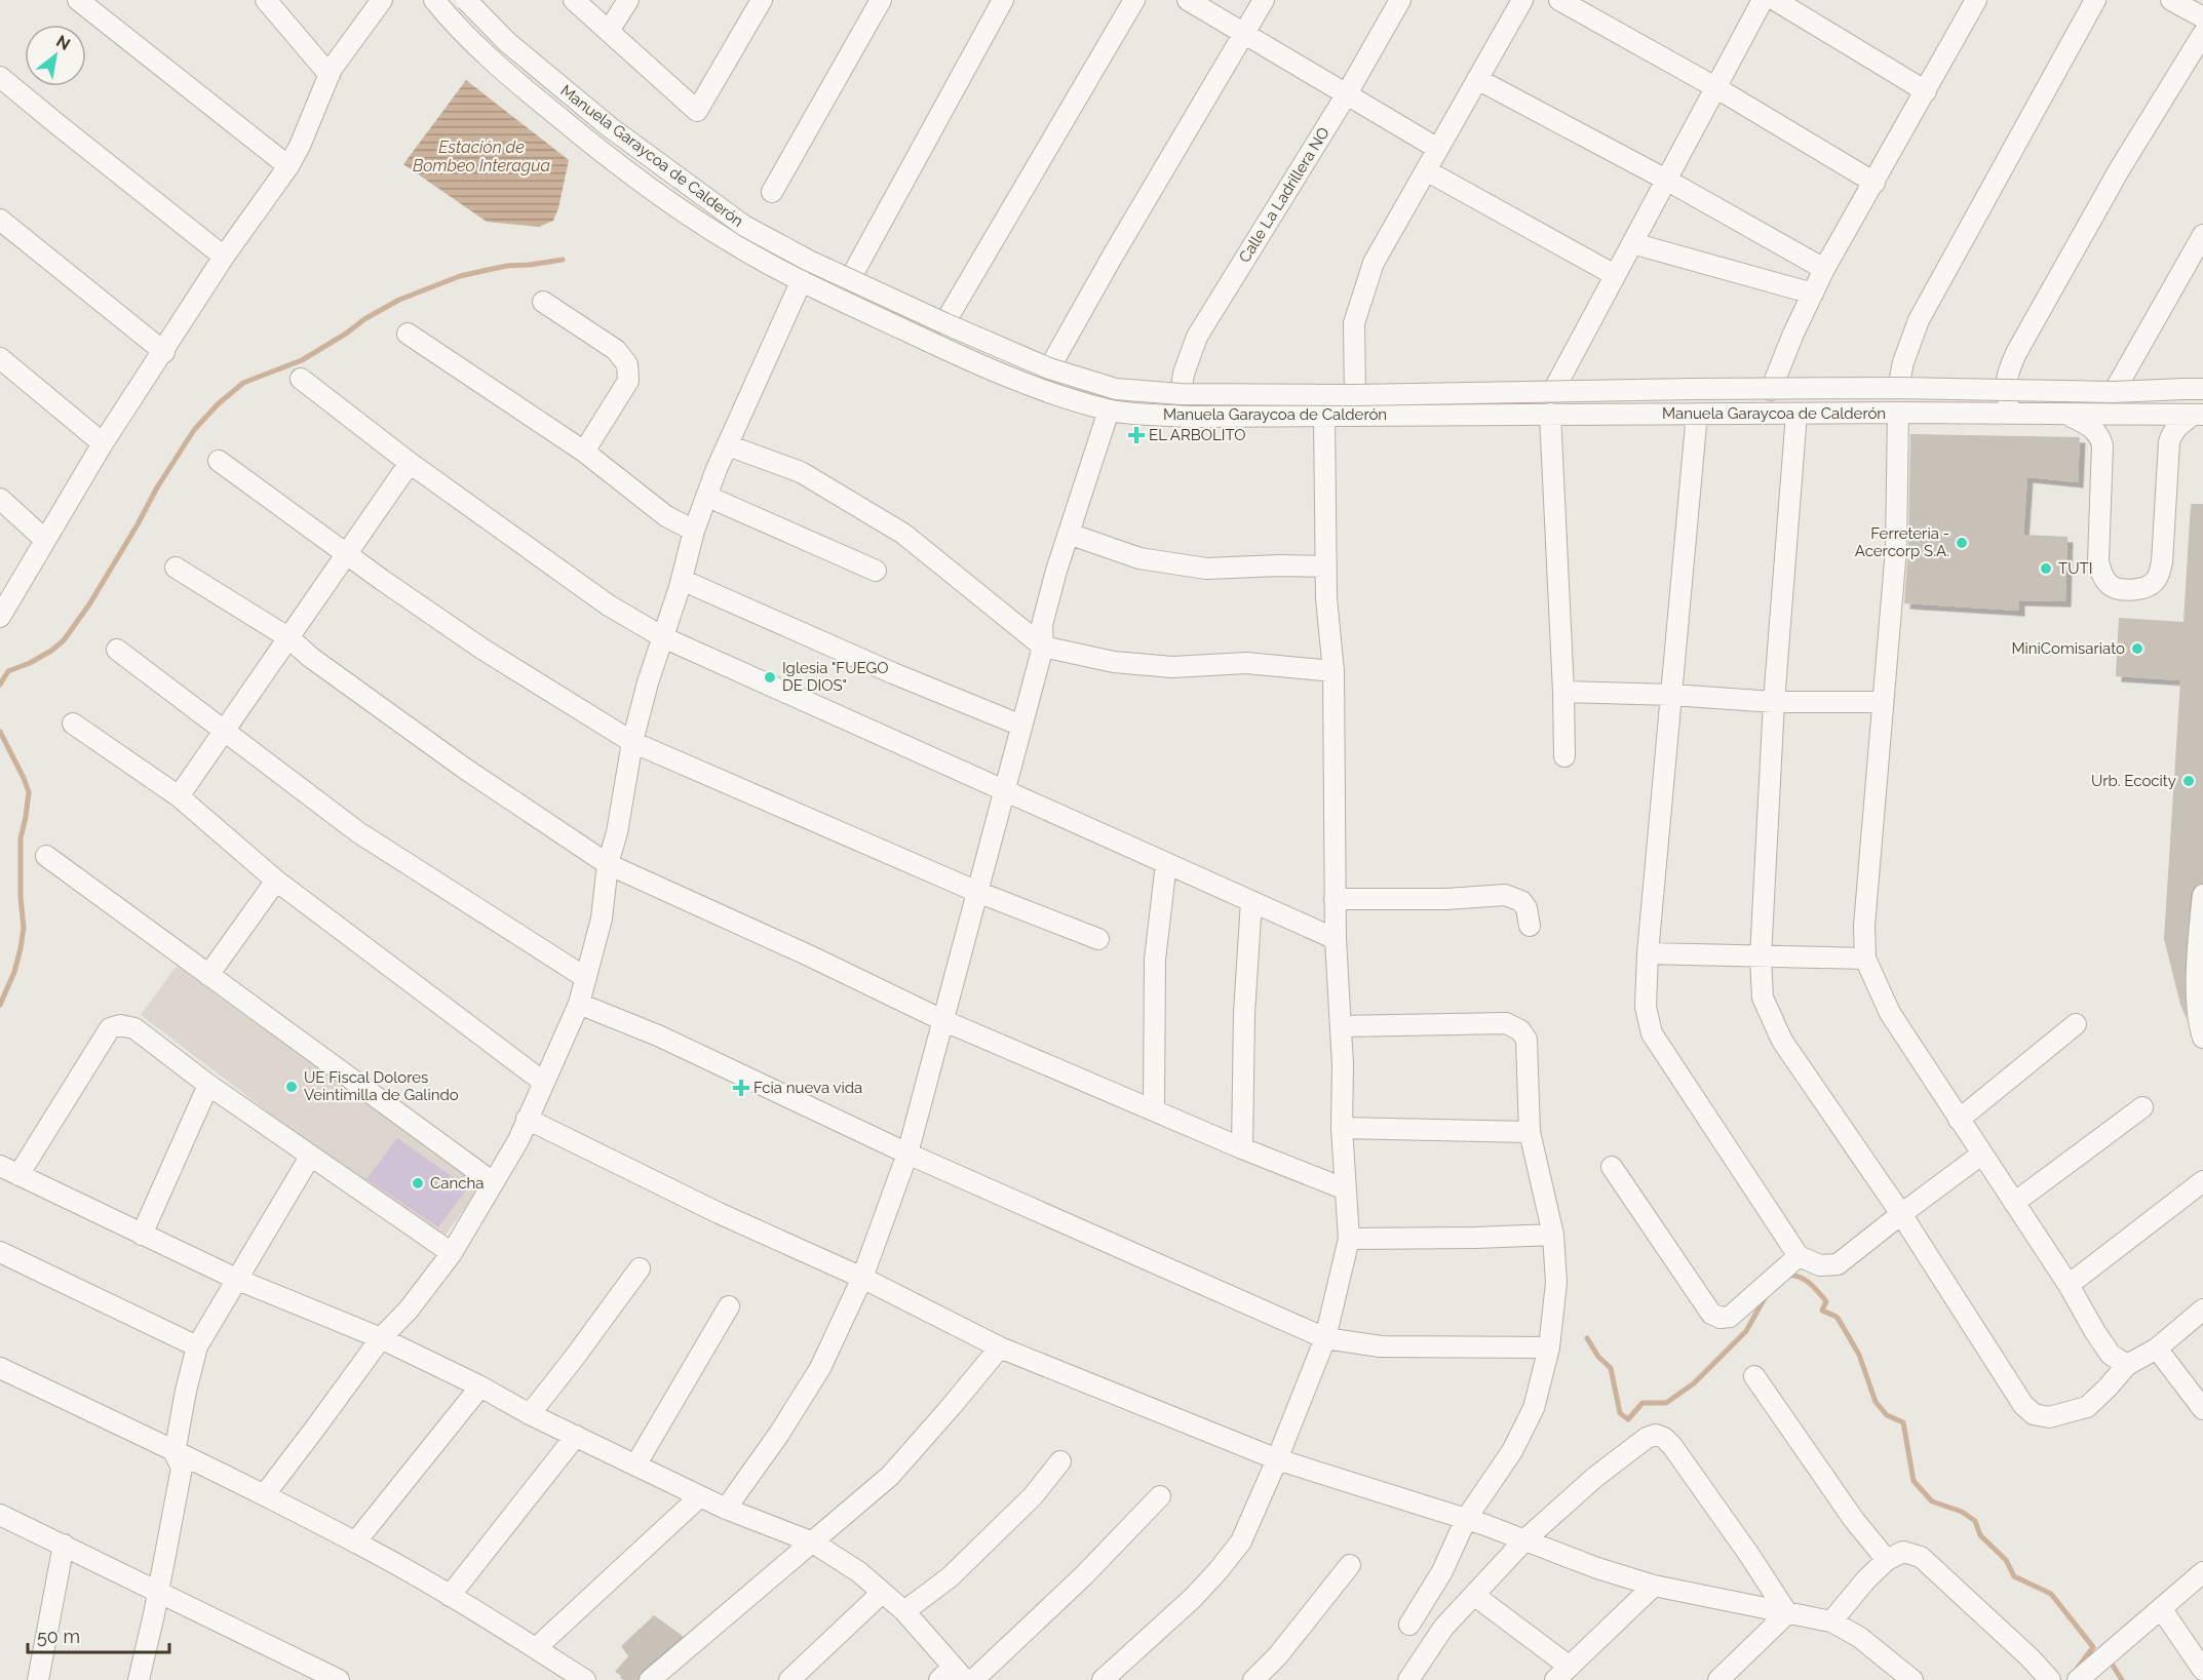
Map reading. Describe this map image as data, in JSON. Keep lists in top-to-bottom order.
{
  "streets": {
    "street": ["Manuela Garaycoa de Calderón", "Calle La Ladrillera NO"]
  },
  "crossings": [
    ["Manuela Garaycoa de Calderón", "Calle La Ladrillera NO"]
  ],
  "water": ["Estación de Bombeo Interagua"],
  "places": {
    "health": ["EL ARBOLITO", "Fcia nueva vida"],
    "other": [
      "Ferreteria - Acercorp S.A.",
      "TUTI",
      "MiniComisariato",
      "Iglesia \"FUEGO DE DIOS\"",
      "Urb. Ecocity",
      "UE Fiscal Dolores Veintimilla de Galindo",
      "Cancha"
    ]
  },
  "scale_bar": "50 m",
  "north": "top right"
}
